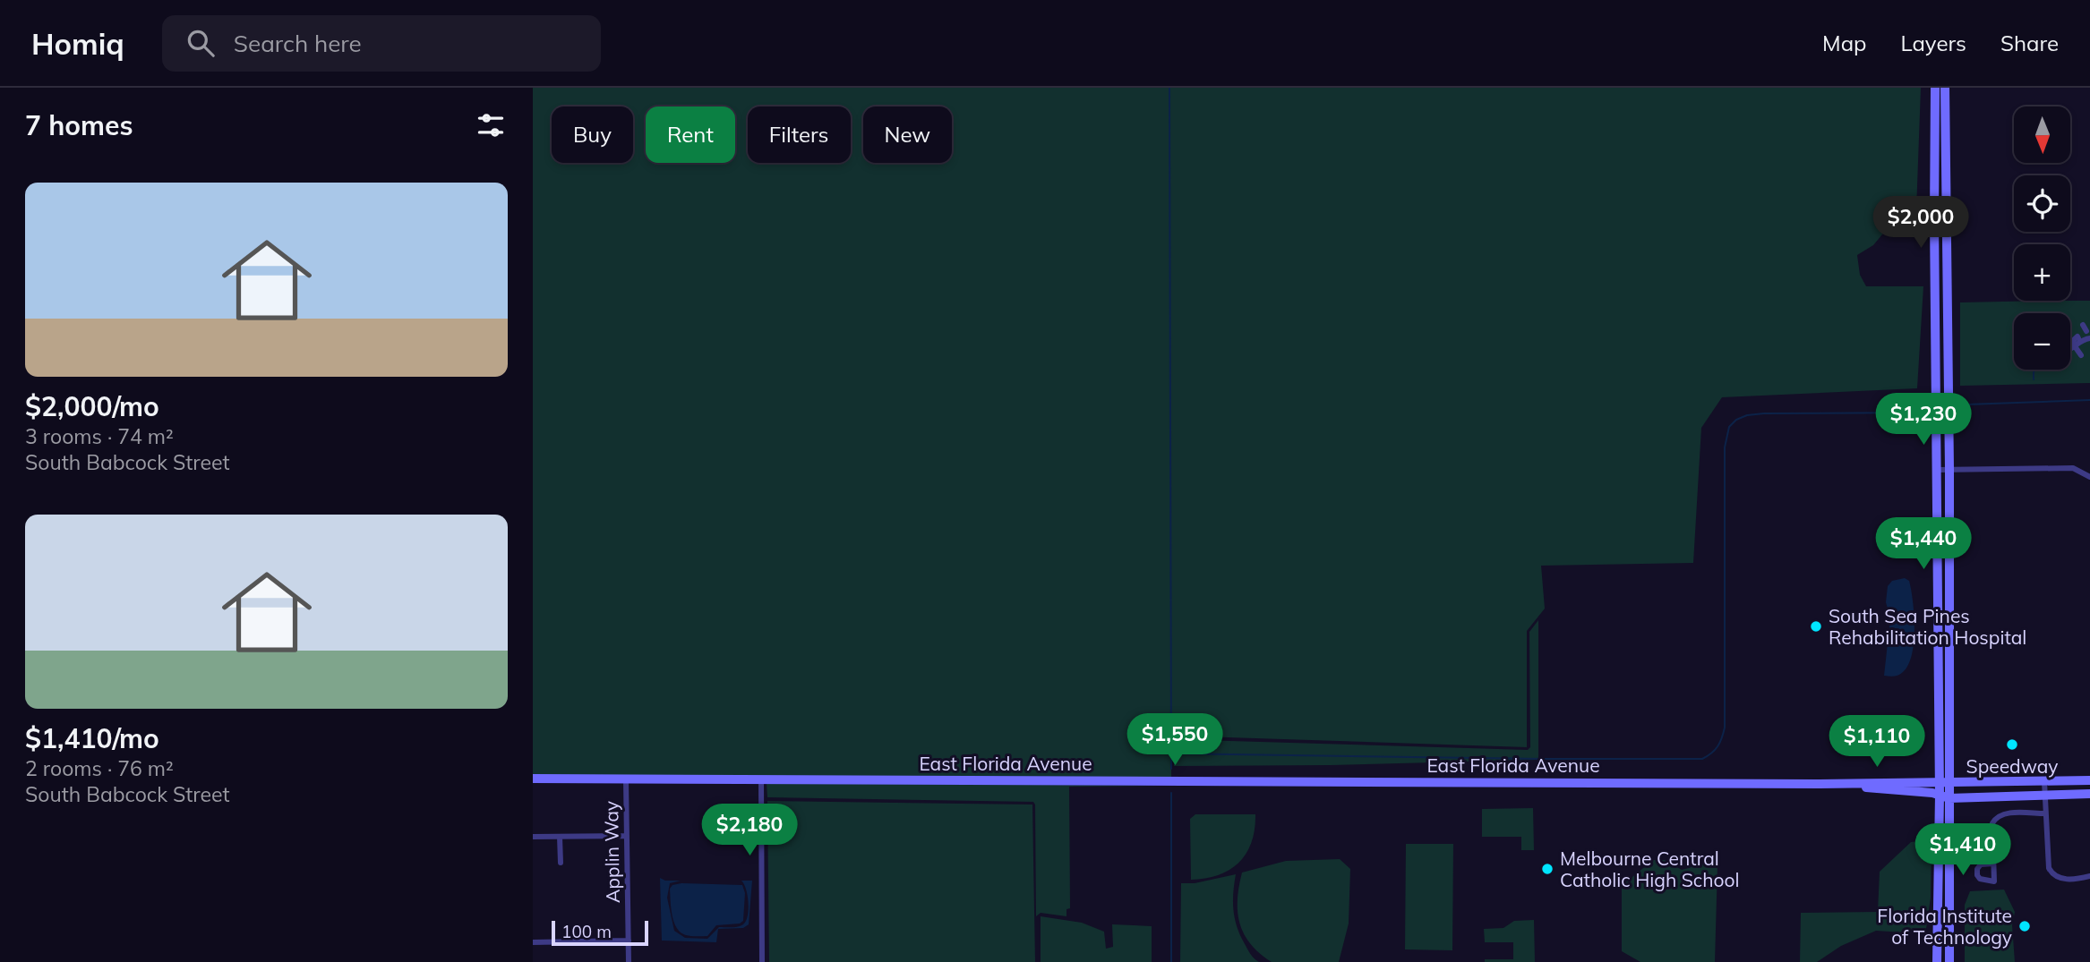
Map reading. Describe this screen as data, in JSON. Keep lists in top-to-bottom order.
{
  "streets": {
    "street": ["East Florida Avenue", "Applin Way"]
  },
  "crossings": [
    ["East Florida Avenue", "Applin Way"]
  ],
  "places": [
    "South Sea Pines Rehabilitation Hospital",
    "Speedway",
    "Melbourne Central Catholic High School",
    "Florida Institute of Technology"
  ],
  "scale_bar": "100 m",
  "north": "bottom",
  "page": {
    "header": "Homiq",
    "search": "Search here",
    "nav": ["Map", "Layers", "Share"],
    "heading": "7 homes",
    "map_buttons": ["+", "−"],
    "chip": [
      "Buy",
      "Rent",
      "Filters",
      "New"
    ],
    "list": [
      {
        "name": "$2,000/mo",
        "note": "3 rooms · 74 m² · South Babcock Street"
      },
      {
        "name": "$1,410/mo",
        "note": "2 rooms · 76 m² · South Babcock Street"
      }
    ],
    "price": [
      "$2,000",
      "$1,230",
      "$1,440",
      "$1,550",
      "$1,110",
      "$2,180",
      "$1,410"
    ],
    "scale": "100 m"
  }
}
